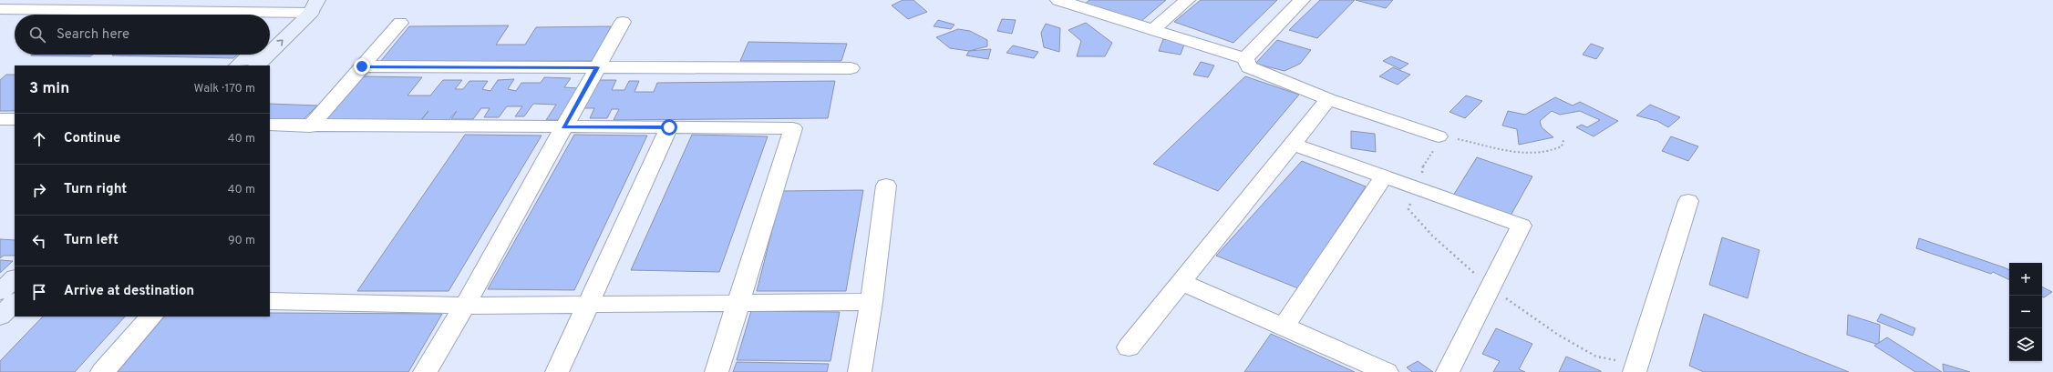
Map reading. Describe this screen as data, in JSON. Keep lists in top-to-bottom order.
{
  "page": {
    "search": "Search here",
    "heading": ["3 min", "Walk · 170 m"],
    "list": [
      ["Continue", "40 m"],
      ["Turn right", "40 m"],
      ["Turn left", "90 m"],
      "Arrive at destination"
    ],
    "map_buttons": ["+", "−"]
  }
}
